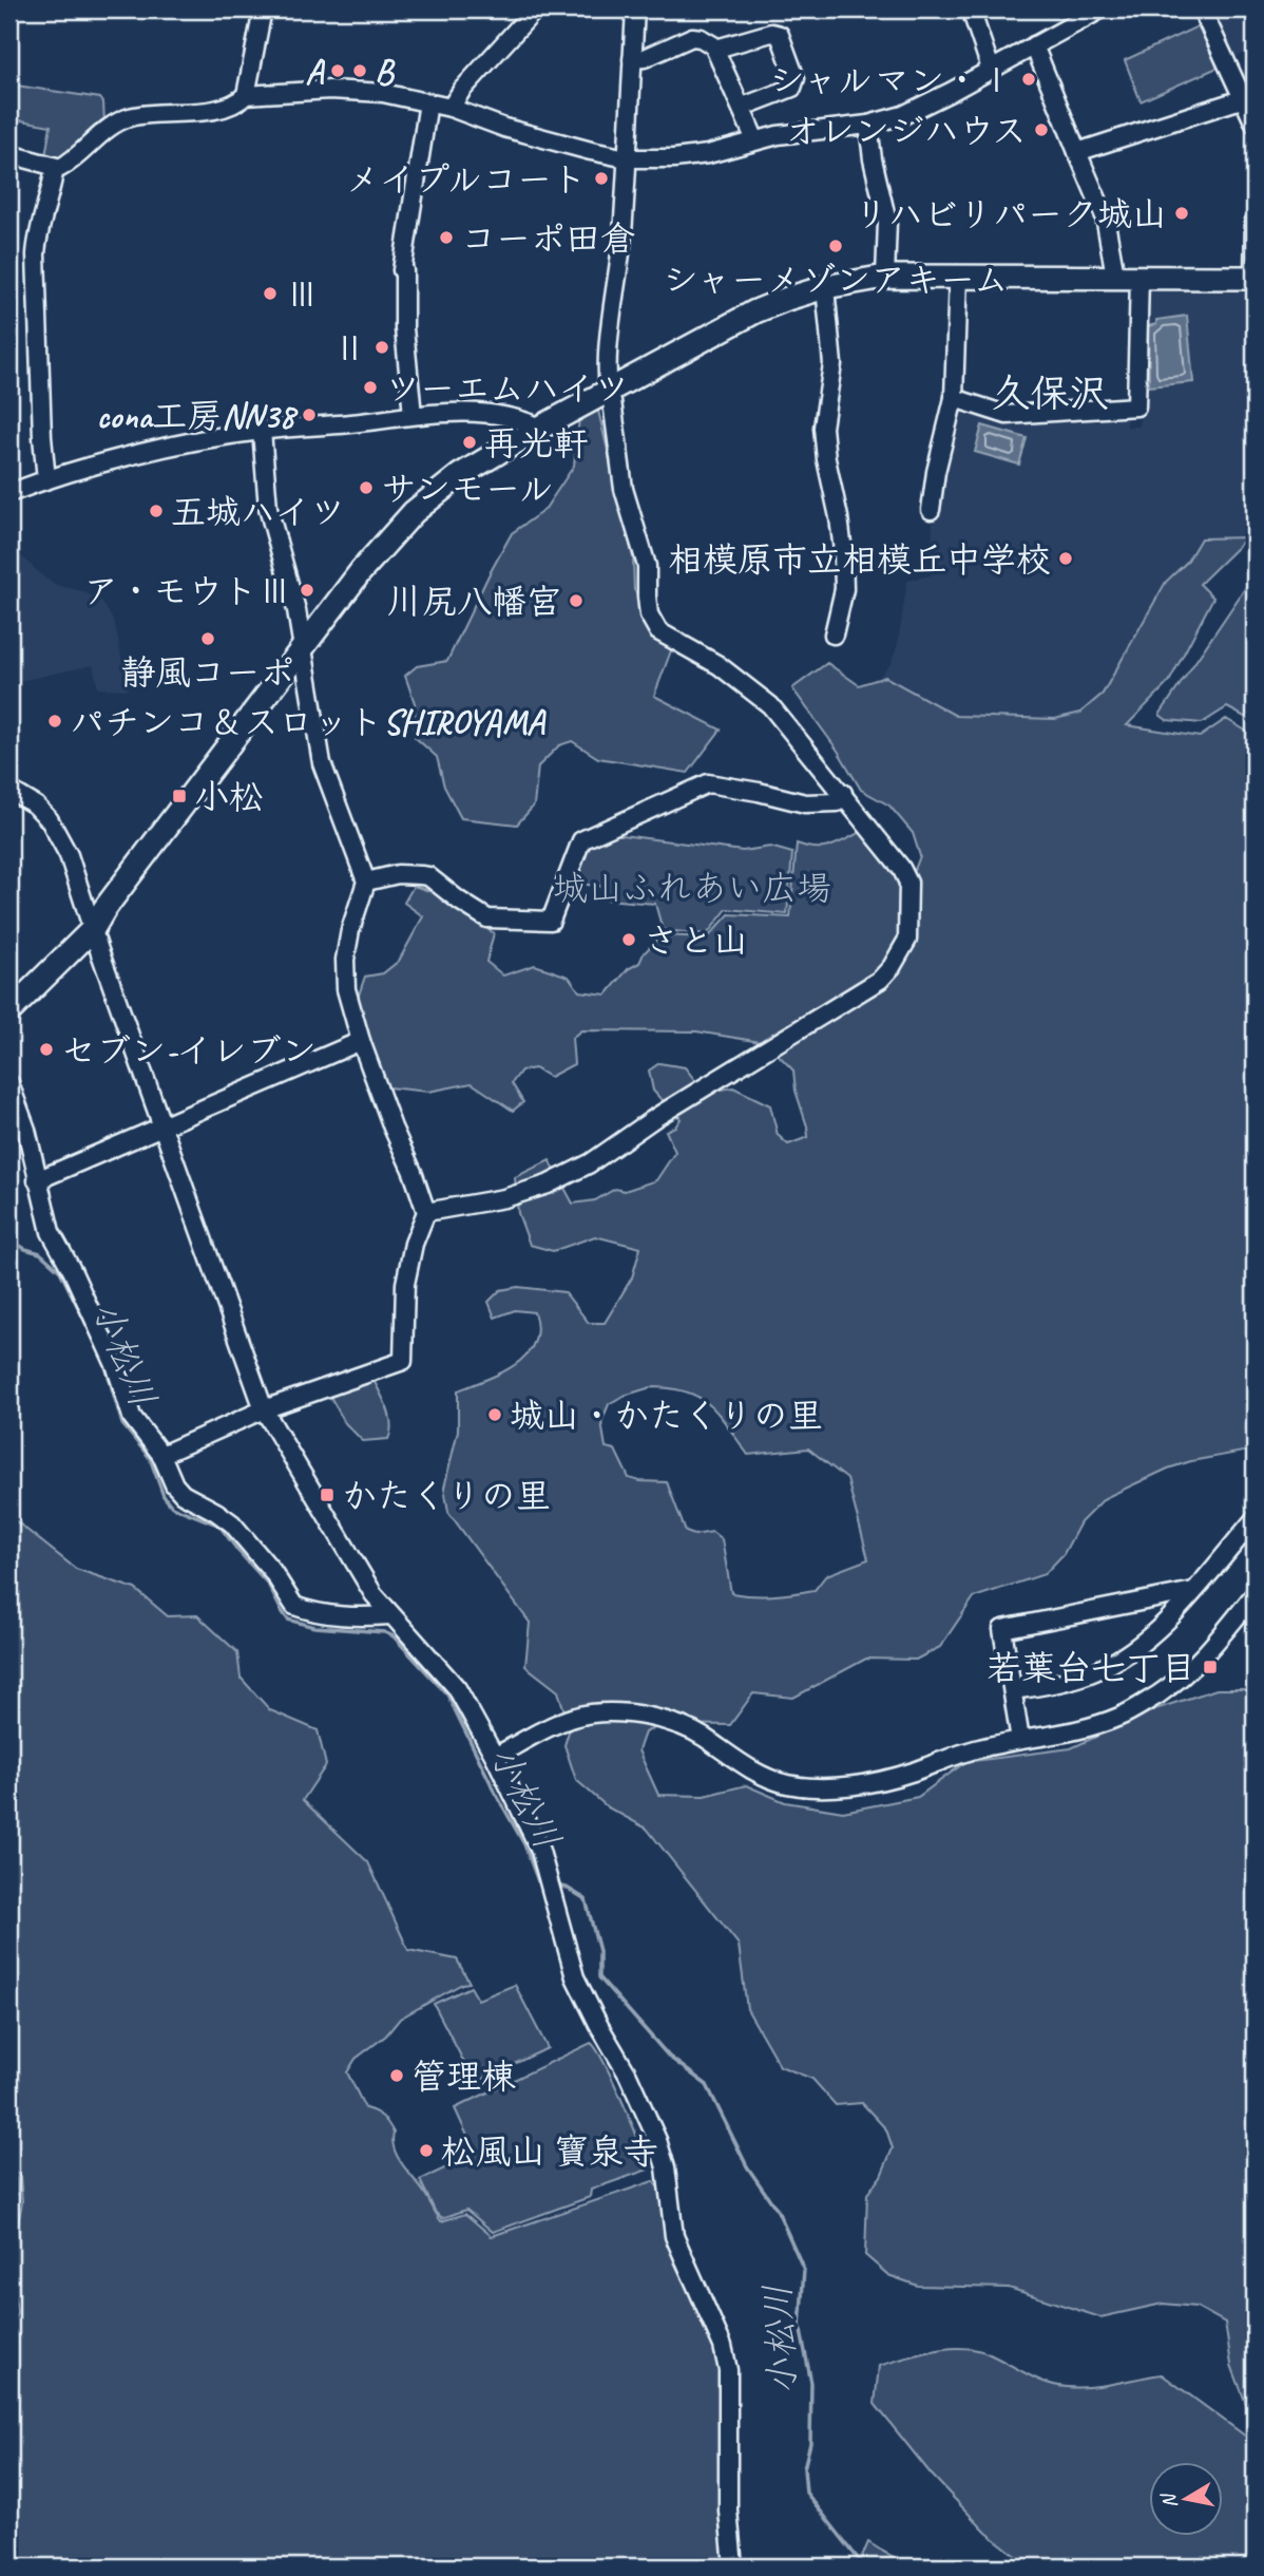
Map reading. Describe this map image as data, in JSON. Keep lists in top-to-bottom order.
{
  "districts": ["久保沢"],
  "water": ["小松川"],
  "parks": ["城山ふれあい広場"],
  "places": {
    "other": [
      "A",
      "B",
      "シャルマン・Ⅰ",
      "オレンジハウス",
      "メイプルコート",
      "リハビリパーク城山",
      "コーポ田倉",
      "シャーメゾンアキーム",
      "Ⅲ",
      "Ⅱ",
      "ツーエムハイツ",
      "cona工房NN38",
      "再光軒",
      "サンモール",
      "五城ハイツ",
      "相模原市立相模丘中学校",
      "ア・モウトⅢ",
      "川尻八幡宮",
      "静風コーポ",
      "パチンコ＆スロットSHIROYAMA",
      "さと山",
      "セブン-イレブン",
      "城山・かたくりの里",
      "管理棟",
      "松風山 寶泉寺"
    ],
    "transit": ["小松", "かたくりの里", "若葉台七丁目"]
  },
  "north": "left"
}
